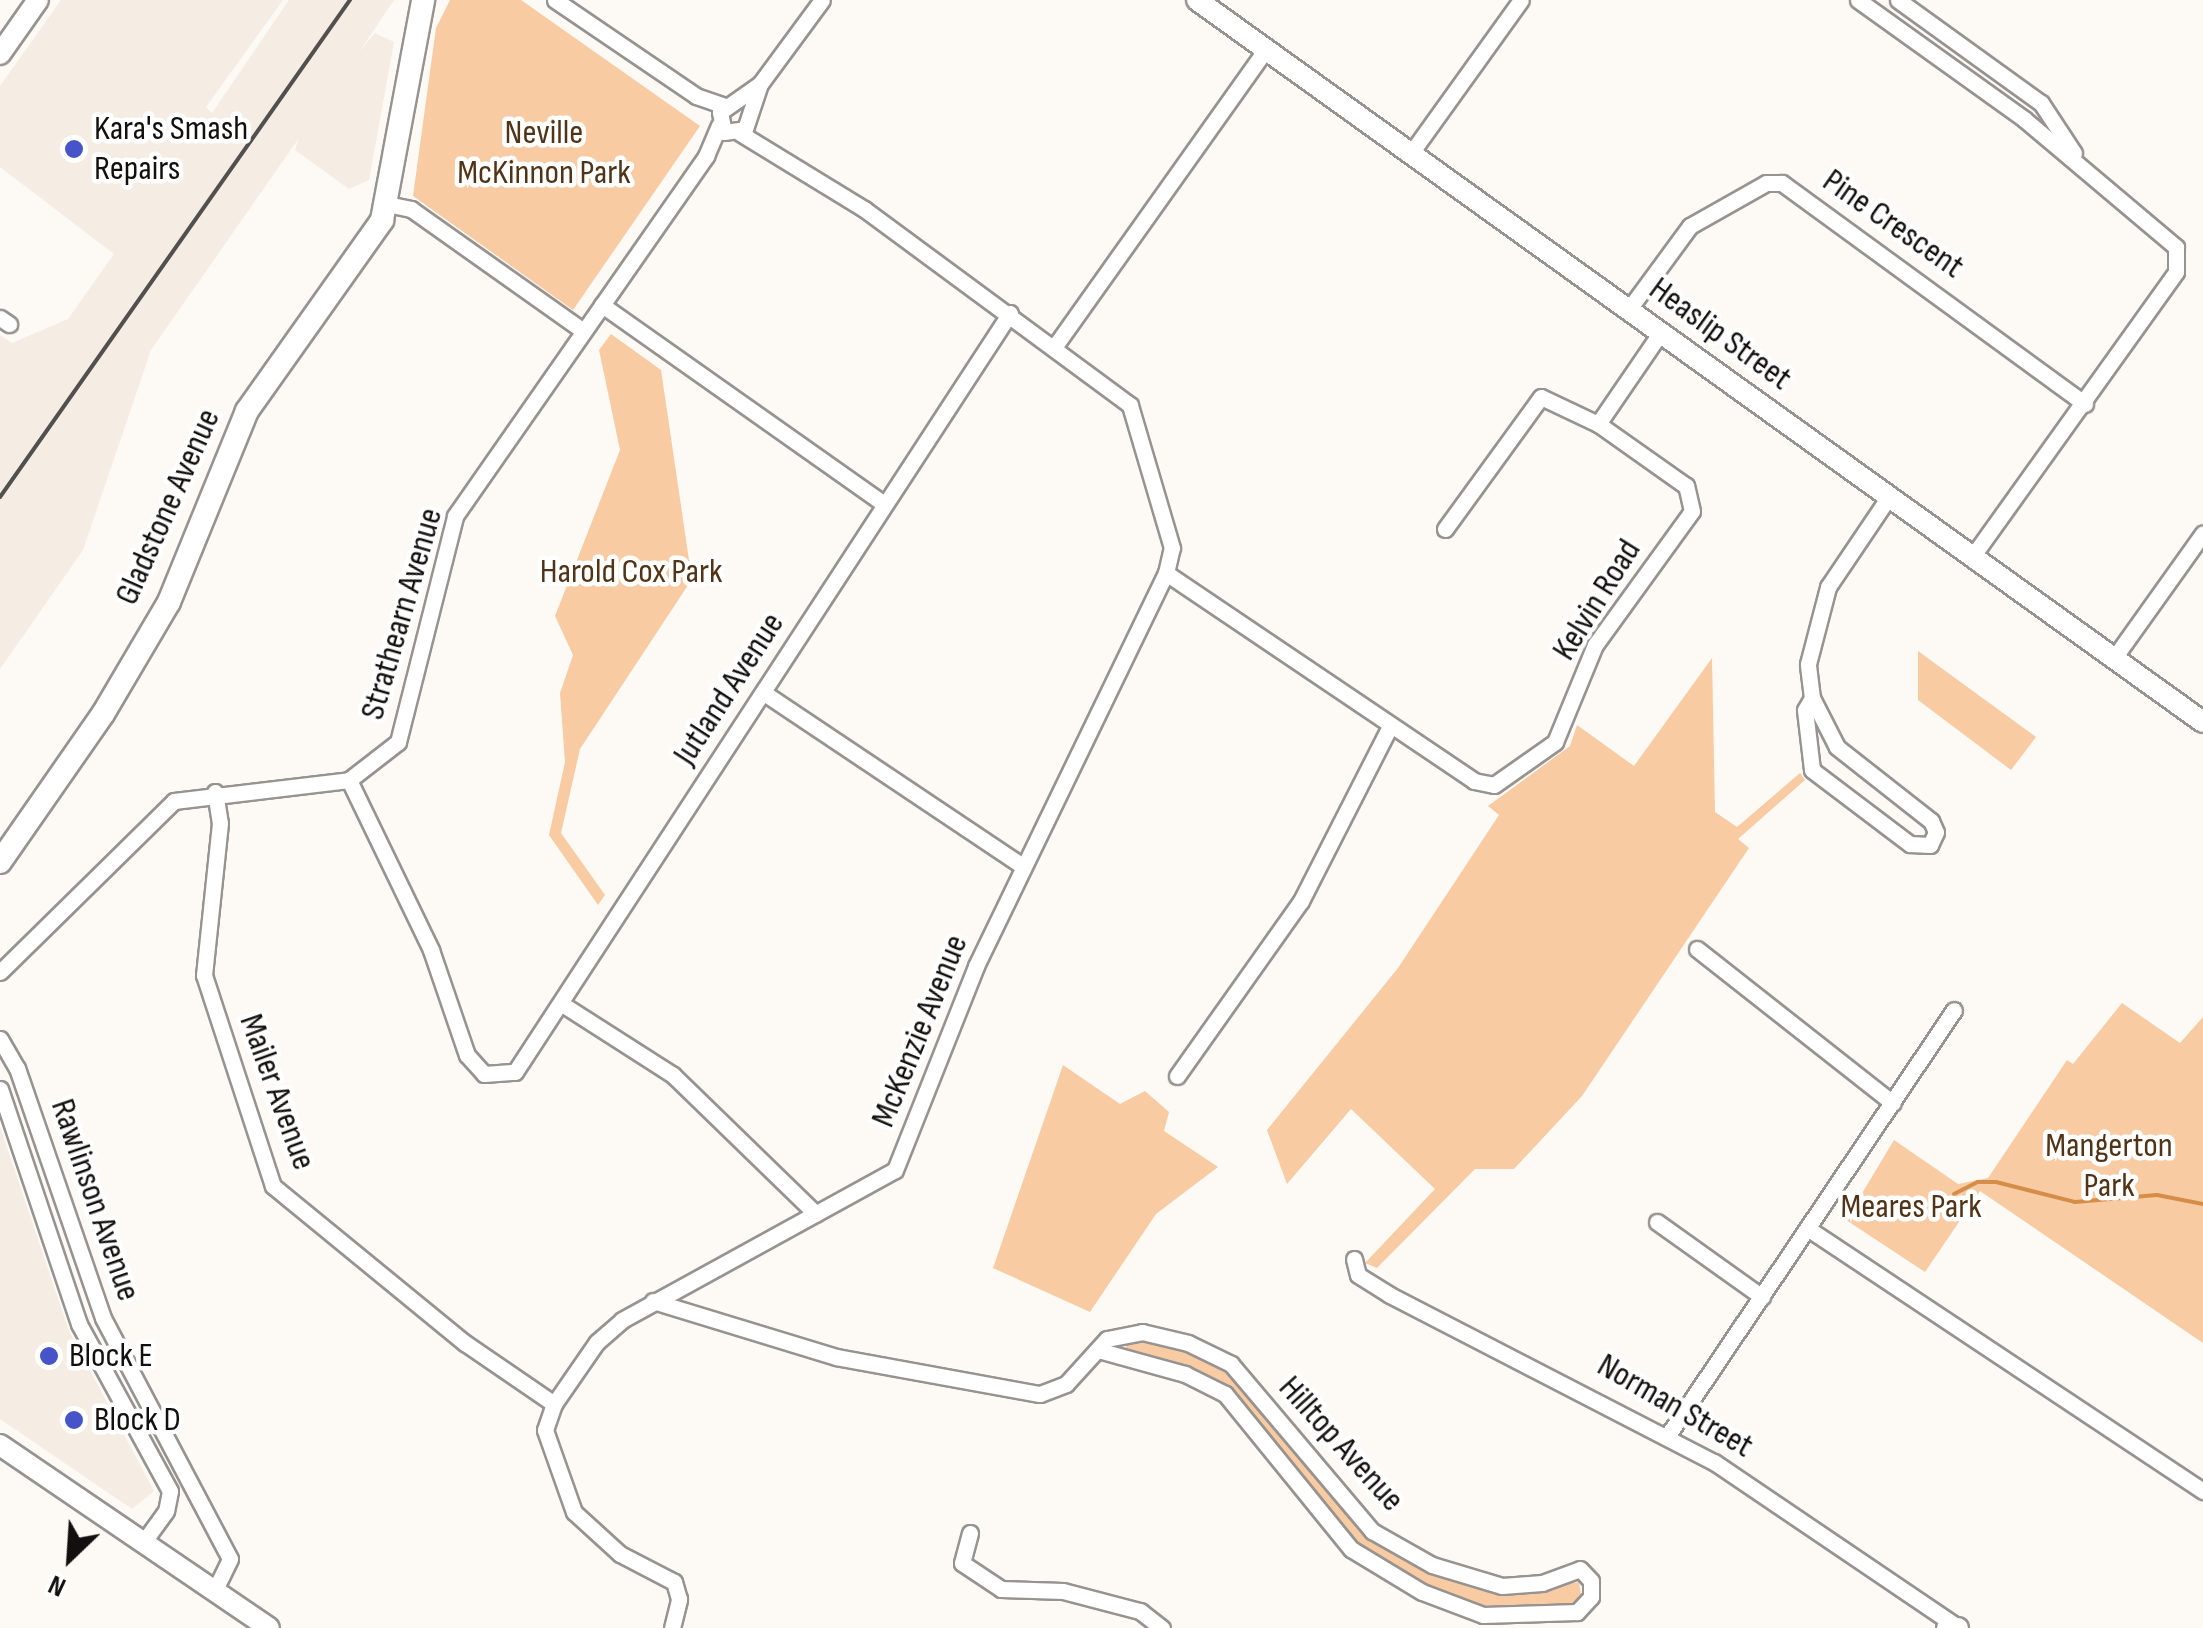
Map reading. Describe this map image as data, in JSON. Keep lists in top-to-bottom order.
{
  "streets": {
    "main road": ["Gladstone Avenue"],
    "street": [
      "Pine Crescent",
      "Heaslip Street",
      "Kelvin Road",
      "Strathearn Avenue",
      "Jutland Avenue",
      "McKenzie Avenue",
      "Mailer Avenue",
      "Rawlinson Avenue",
      "Norman Street",
      "Hilltop Avenue"
    ]
  },
  "crossings": [
    ["Pine Crescent", "Heaslip Street"],
    ["Kelvin Road", "McKenzie Avenue"],
    ["Strathearn Avenue", "Jutland Avenue"],
    ["Strathearn Avenue", "McKenzie Avenue"],
    ["Jutland Avenue", "McKenzie Avenue"],
    ["McKenzie Avenue", "Mailer Avenue"],
    ["McKenzie Avenue", "Hilltop Avenue"]
  ],
  "parks": [
    "Neville McKinnon Park",
    "Harold Cox Park",
    "Mangerton Park",
    "Meares Park"
  ],
  "places": ["Kara's Smash Repairs", "Block E", "Block D"],
  "north": "bottom left"
}
